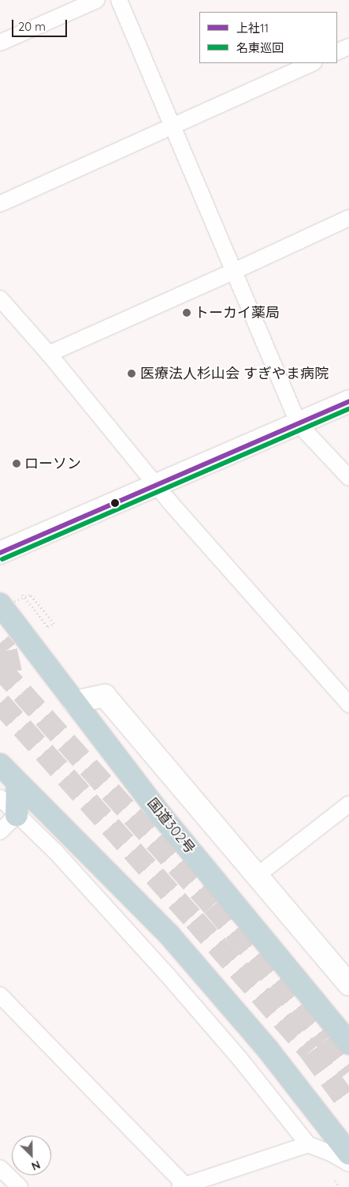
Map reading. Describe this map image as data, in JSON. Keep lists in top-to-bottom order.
{
  "streets": {
    "highway": ["国道302号"]
  },
  "places": ["トーカイ薬局", "医療法人杉山会 すぎやま病院", "ローソン"],
  "lines": ["transit line 上社11", "transit line 名東巡回"],
  "legend": ["上社11", "名東巡回"],
  "scale_bar": "20 m",
  "north": "bottom right"
}
